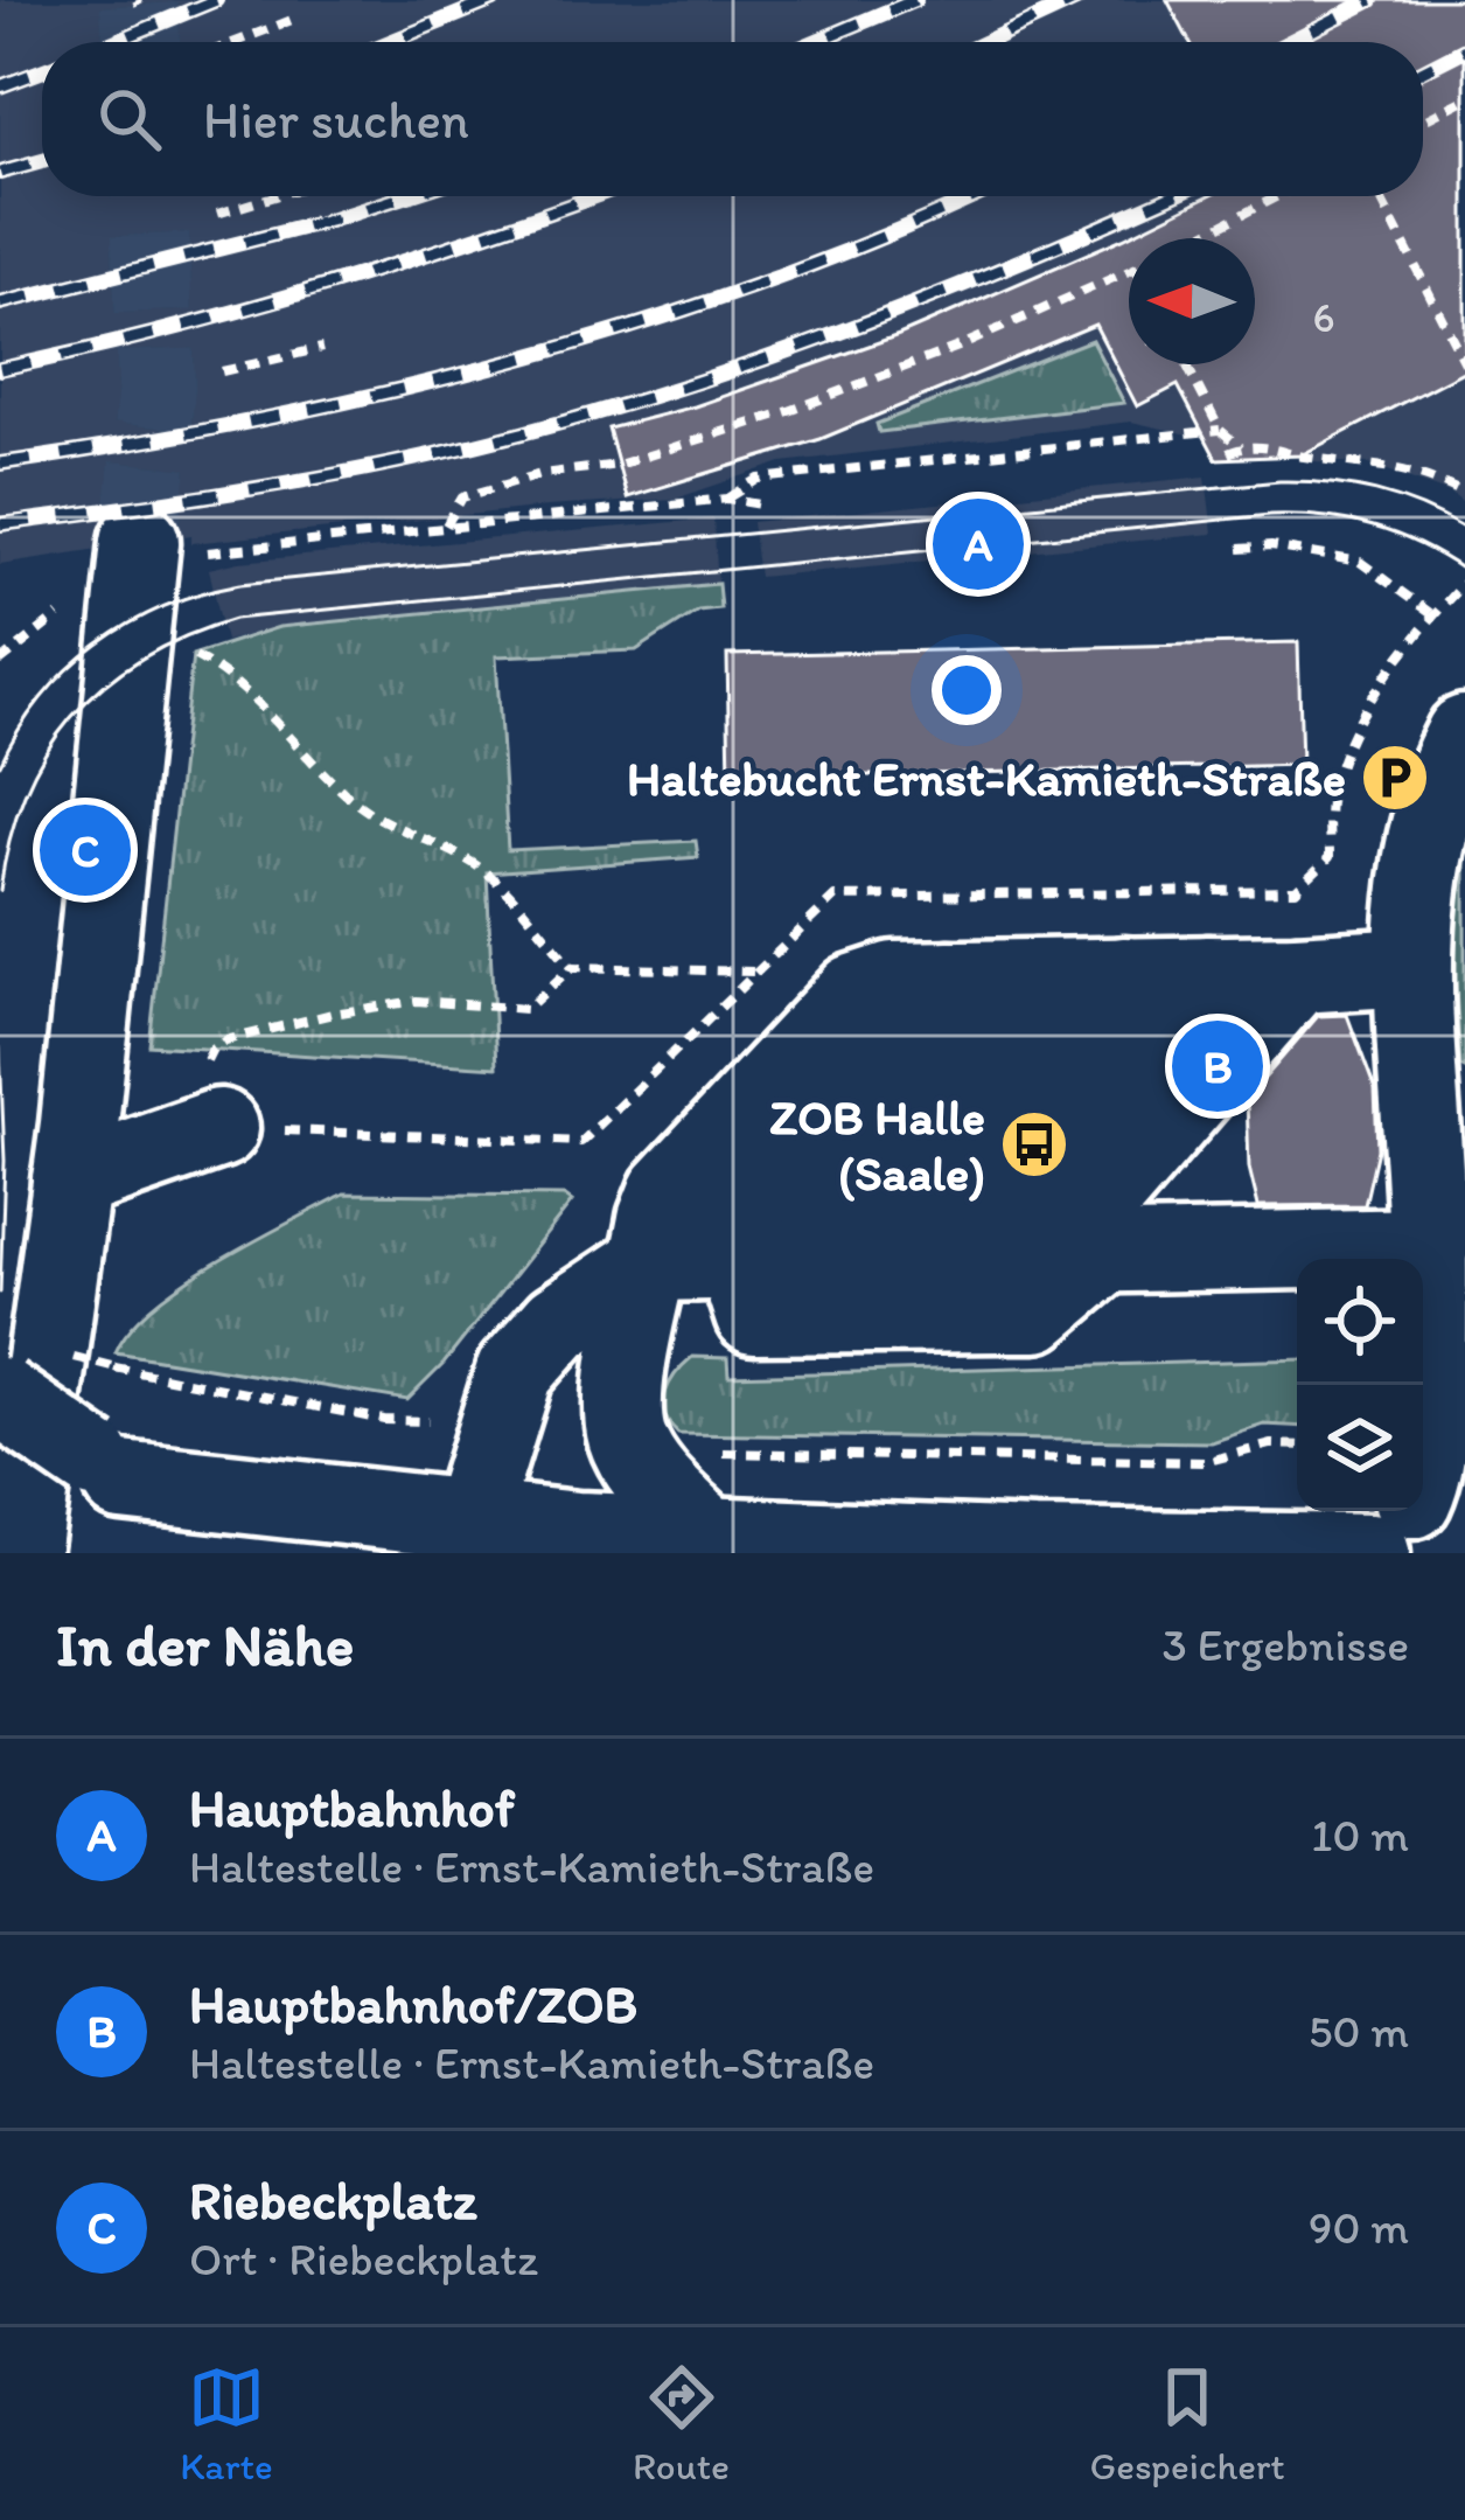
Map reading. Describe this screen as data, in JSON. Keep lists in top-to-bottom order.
{
  "places": {
    "parking": ["Haltebucht Ernst-Kamieth-Straße"],
    "bus stop": ["ZOB Halle (Saale)"]
  },
  "house_numbers": ["6"],
  "north": "left",
  "page": {
    "search": "Hier suchen",
    "pins": ["A", "C", "B"],
    "heading": ["In der Nähe", "3 Ergebnisse"],
    "list": [
      {
        "mark": "A",
        "name": "Hauptbahnhof",
        "note": "Haltestelle · Ernst-Kamieth-Straße",
        "value": "10 m"
      },
      {
        "mark": "B",
        "name": "Hauptbahnhof/ZOB",
        "note": "Haltestelle · Ernst-Kamieth-Straße",
        "value": "50 m"
      },
      {
        "mark": "C",
        "name": "Riebeckplatz",
        "note": "Ort · Riebeckplatz",
        "value": "90 m"
      }
    ],
    "nav": ["Karte", "Route", "Gespeichert"]
  }
}
